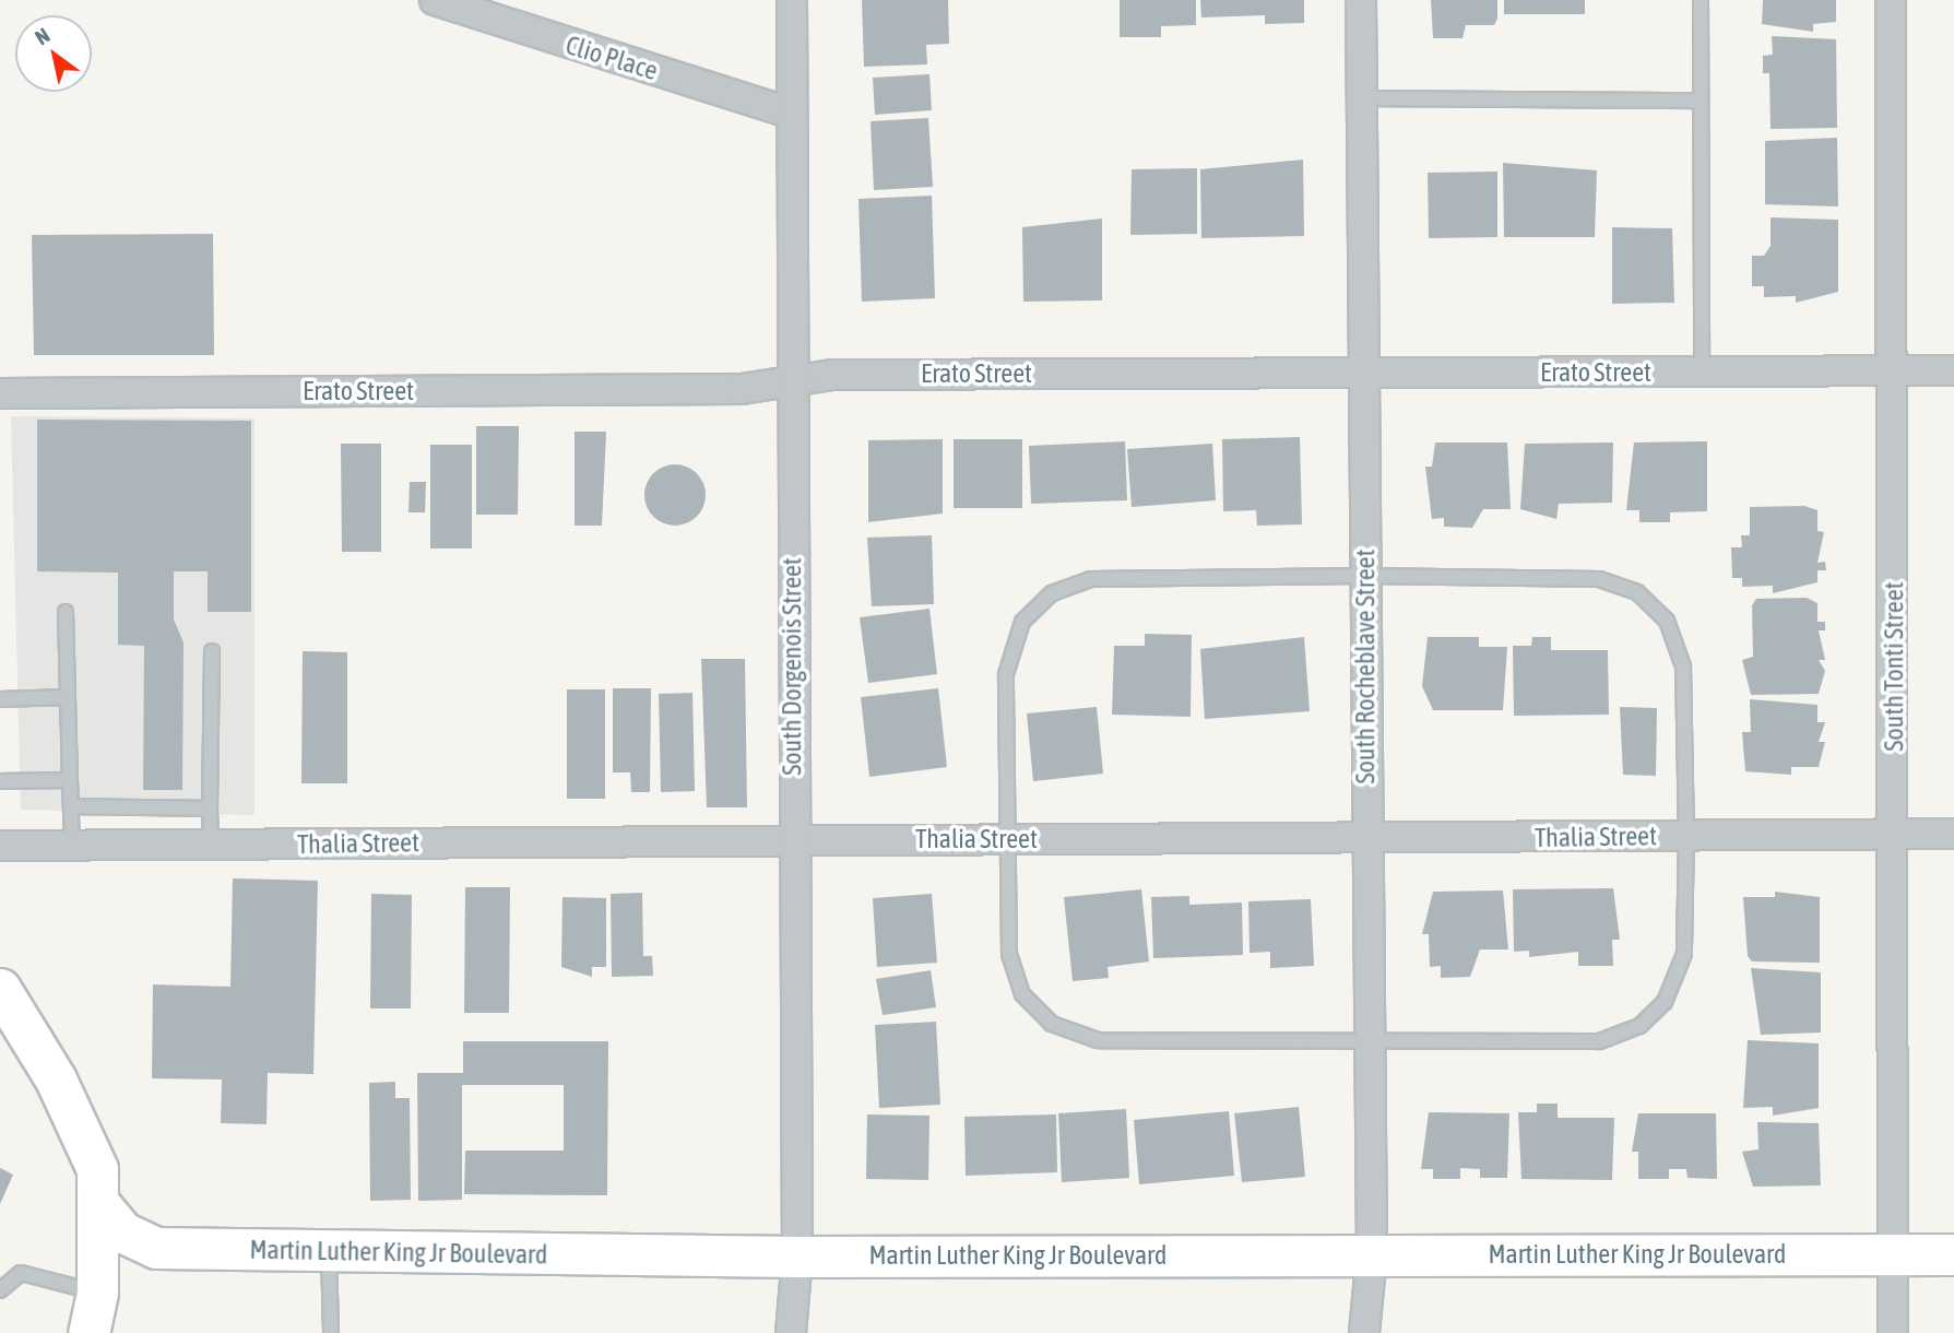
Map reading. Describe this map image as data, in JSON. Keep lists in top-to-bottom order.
{
  "streets": {
    "street": [
      "Clio Place",
      "Erato Street",
      "South Dorgenois Street",
      "South Rocheblave Street",
      "South Tonti Street",
      "Thalia Street",
      "Martin Luther King Jr Boulevard"
    ]
  },
  "crossings": [
    ["Clio Place", "South Dorgenois Street"],
    ["Erato Street", "South Dorgenois Street"],
    ["Erato Street", "South Rocheblave Street"],
    ["Erato Street", "South Tonti Street"],
    ["South Dorgenois Street", "Thalia Street"],
    ["South Dorgenois Street", "Martin Luther King Jr Boulevard"],
    ["South Rocheblave Street", "Thalia Street"],
    ["South Rocheblave Street", "Martin Luther King Jr Boulevard"],
    ["South Tonti Street", "Thalia Street"],
    ["South Tonti Street", "Martin Luther King Jr Boulevard"]
  ],
  "north": "top left"
}
